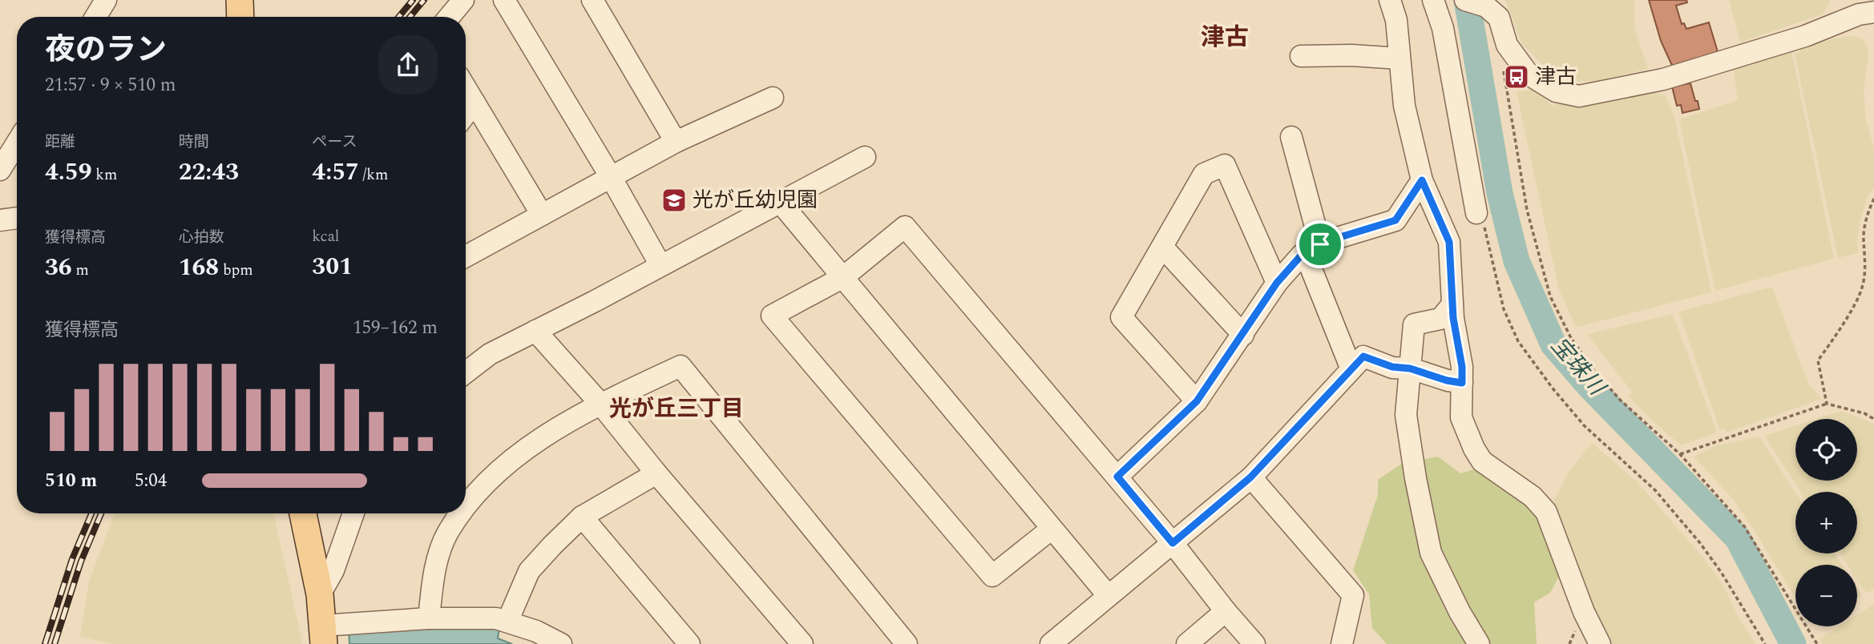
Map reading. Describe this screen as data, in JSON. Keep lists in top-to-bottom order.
{
  "districts": ["津古", "光が丘三丁目"],
  "water": ["宝珠川"],
  "places": {
    "bus stop": ["津古"],
    "school or university": ["光が丘幼児園"]
  },
  "page": {
    "heading": ["夜のラン", "21:57 · 9 × 510 m"],
    "stats": [
      ["距離", "4.59 km"],
      ["時間", "22:43"],
      ["ペース", "4:57 /km"],
      ["獲得標高", "36 m"],
      ["心拍数", "168 bpm"],
      ["kcal", "301"]
    ],
    "chart": ["獲得標高", "159–162 m"],
    "map_buttons": ["+", "−"],
    "list": [
      {
        "name": "510 m",
        "note": "5:04"
      }
    ]
  }
}
